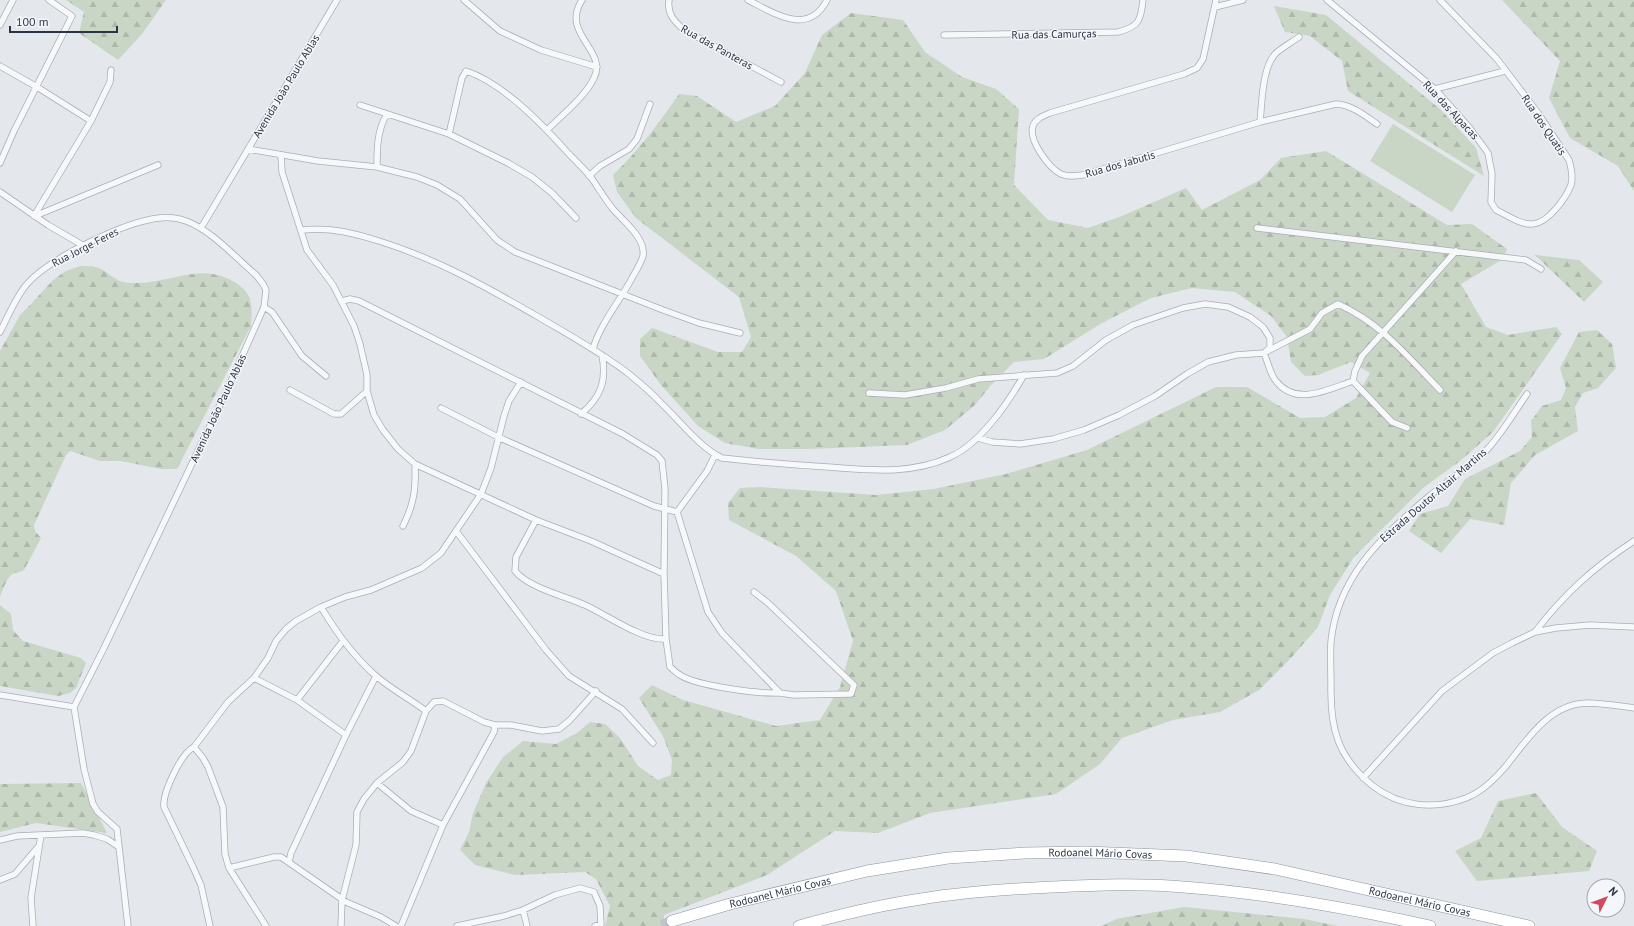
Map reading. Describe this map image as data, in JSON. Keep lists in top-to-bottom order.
{
  "streets": {
    "highway": ["Rodoanel Mário Covas"],
    "street": [
      "Rua das Camurças",
      "Rua das Panteras",
      "Avenida João Paulo Ablas",
      "Rua das Alpacas",
      "Rua dos Quatis",
      "Rua dos Jabutis",
      "Rua Jorge Feres",
      "Estrada Doutor Altair Martins"
    ]
  },
  "crossings": [
    ["Avenida João Paulo Ablas", "Rua Jorge Feres"],
    ["Rua das Alpacas", "Rua dos Quatis"]
  ],
  "scale_bar": "100 m",
  "north": "top right"
}
